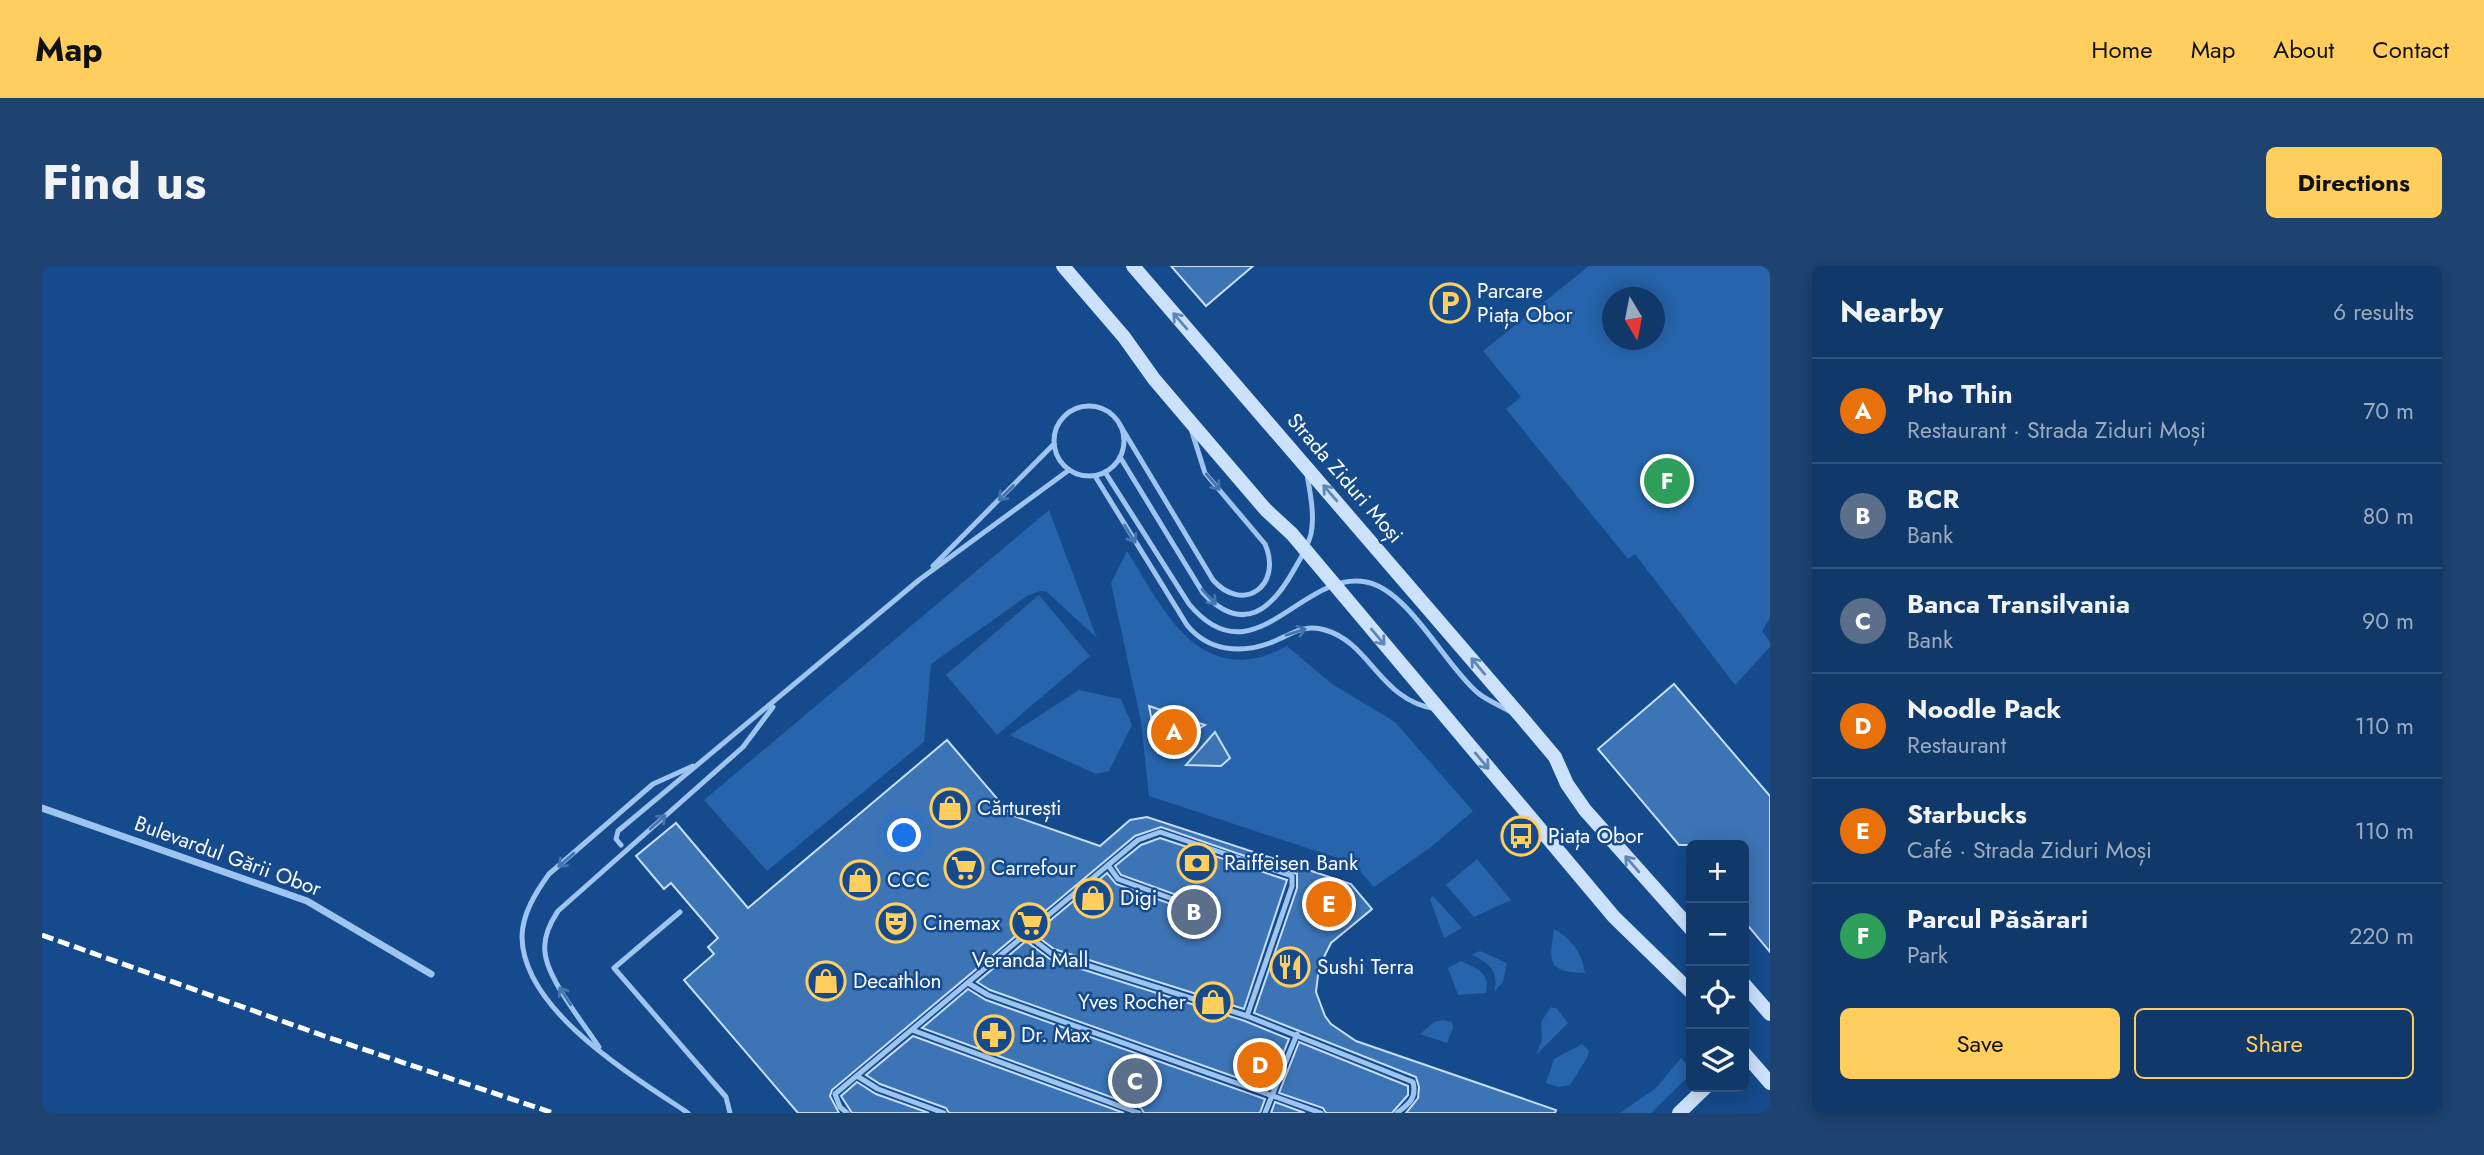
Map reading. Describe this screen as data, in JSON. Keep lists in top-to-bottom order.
{
  "streets": {
    "main road": ["Strada Ziduri Moși"],
    "street": ["Bulevardul Gării Obor"]
  },
  "places": {
    "parking": ["Parcare Piața Obor"],
    "shop": [
      "Cărturești",
      "CCC",
      "Digi",
      "Decathlon",
      "Yves Rocher"
    ],
    "bus stop": ["Piața Obor"],
    "bank": ["Raiffeisen Bank"],
    "supermarket": ["Carrefour", "Veranda Mall"],
    "theatre": ["Cinemax"],
    "restaurant": ["Sushi Terra"],
    "pharmacy": ["Dr. Max"]
  },
  "north": "bottom",
  "page": {
    "header": "Map",
    "nav": [
      "Home",
      "Map",
      "About",
      "Contact"
    ],
    "title": "Find us",
    "buttons": [
      "Directions",
      ["Save", "Share"]
    ],
    "heading": ["Nearby", "6 results"],
    "list": [
      {
        "mark": "A",
        "name": "Pho Thin",
        "note": "Restaurant · Strada Ziduri Moși",
        "value": "70 m"
      },
      {
        "mark": "B",
        "name": "BCR",
        "note": "Bank",
        "value": "80 m"
      },
      {
        "mark": "C",
        "name": "Banca Transilvania",
        "note": "Bank",
        "value": "90 m"
      },
      {
        "mark": "D",
        "name": "Noodle Pack",
        "note": "Restaurant",
        "value": "110 m"
      },
      {
        "mark": "E",
        "name": "Starbucks",
        "note": "Café · Strada Ziduri Moși",
        "value": "110 m"
      },
      {
        "mark": "F",
        "name": "Parcul Păsărari",
        "note": "Park",
        "value": "220 m"
      }
    ],
    "pins": [
      "F",
      "A",
      "E",
      "B",
      "D",
      "C"
    ],
    "map_buttons": ["+", "−"]
  }
}
